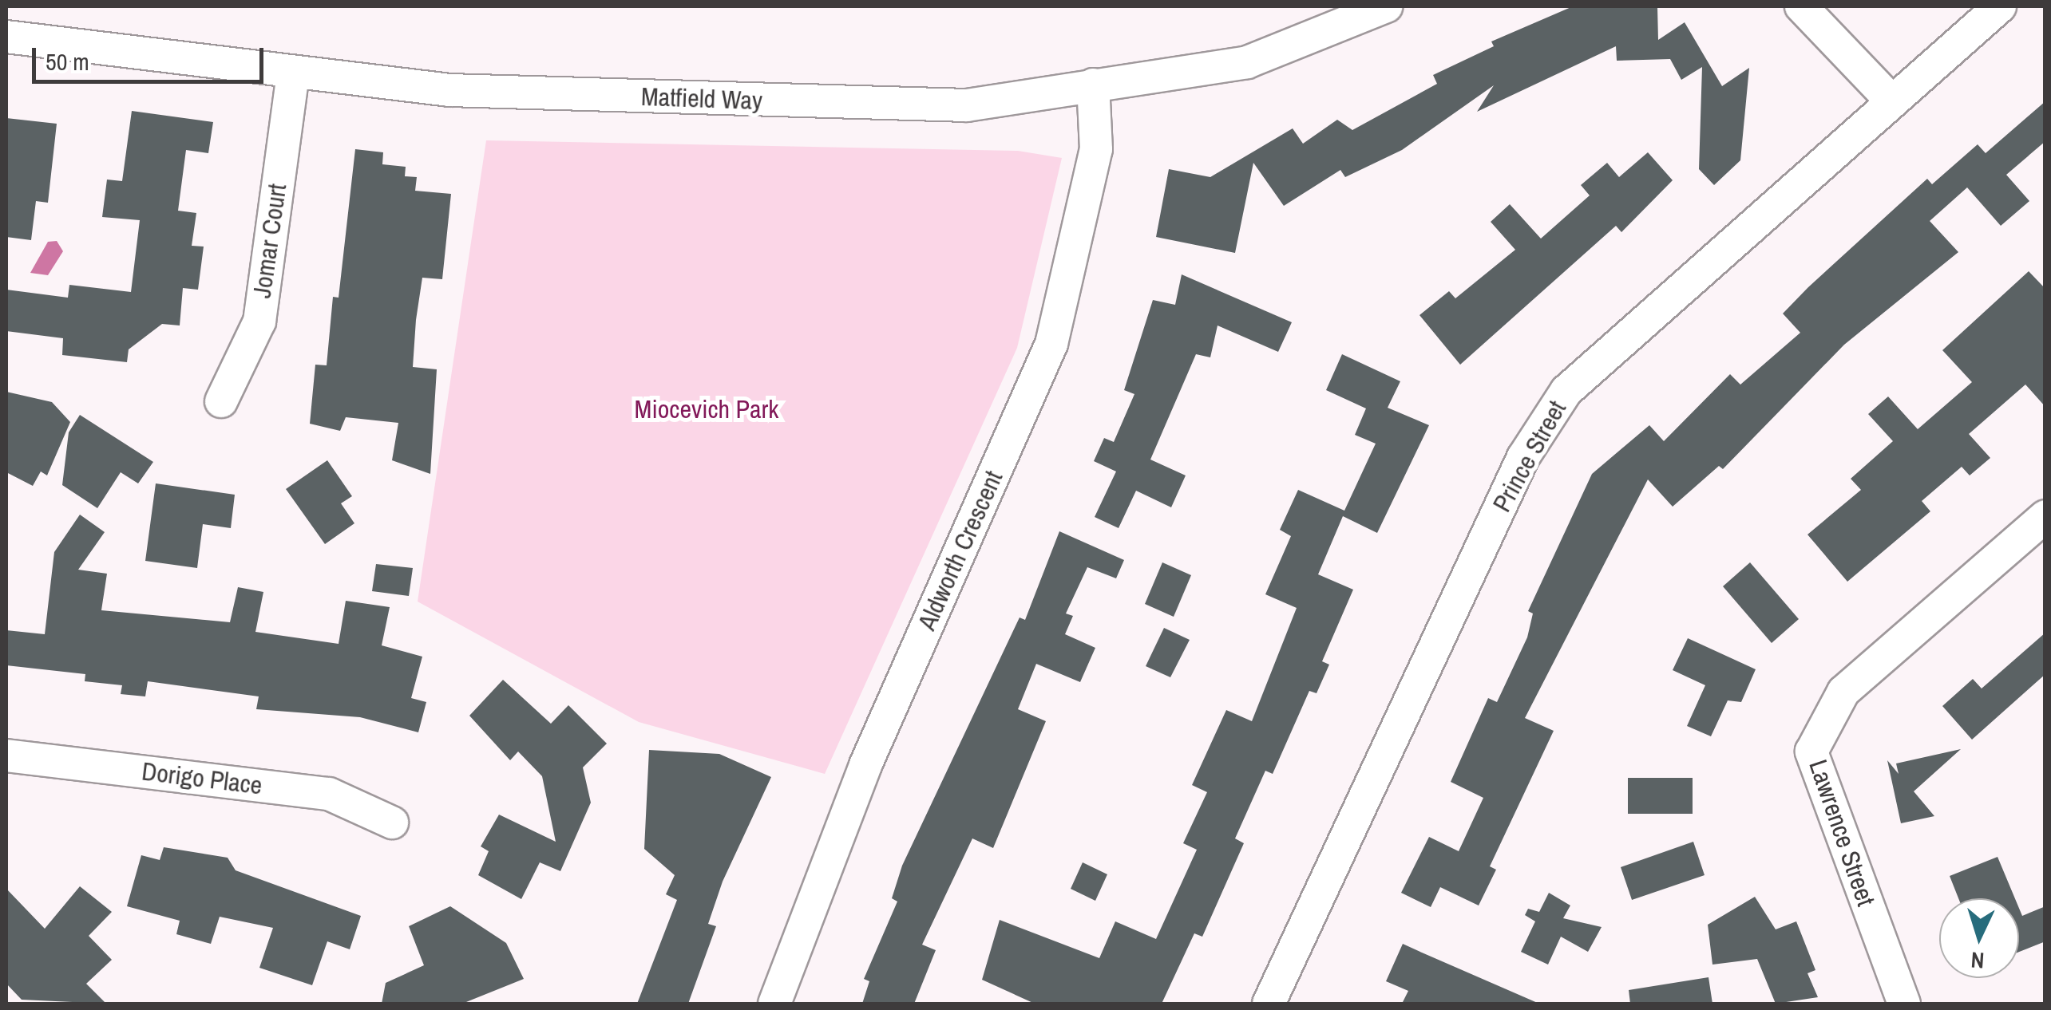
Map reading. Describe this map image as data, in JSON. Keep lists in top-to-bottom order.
{
  "streets": {
    "street": [
      "Matfield Way",
      "Jomar Court",
      "Prince Street",
      "Aldworth Crescent",
      "Dorigo Place",
      "Lawrence Street"
    ]
  },
  "crossings": [
    ["Matfield Way", "Jomar Court"],
    ["Matfield Way", "Aldworth Crescent"]
  ],
  "parks": ["Miocevich Park"],
  "scale_bar": "50 m",
  "north": "bottom"
}
